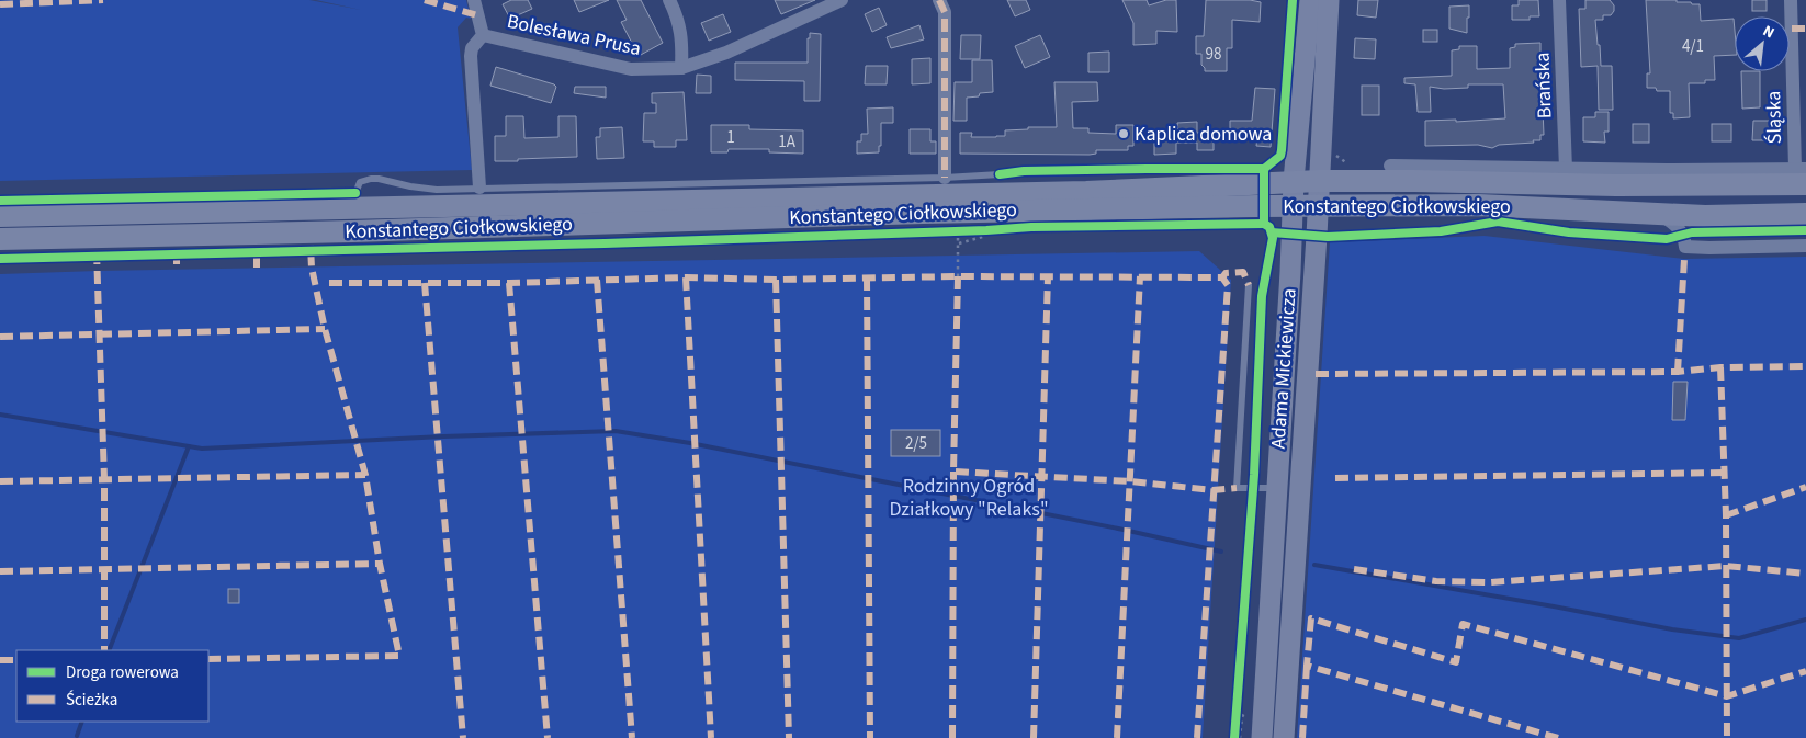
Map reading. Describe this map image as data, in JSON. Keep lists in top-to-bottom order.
{
  "streets": {
    "main road": ["Konstantego Ciołkowskiego"],
    "street": [
      "Bolesława Prusa",
      "Brańska",
      "Śląska",
      "Adama Mickiewicza"
    ]
  },
  "crossings": [
    ["Brańska", "Konstantego Ciołkowskiego"],
    ["Śląska", "Konstantego Ciołkowskiego"],
    ["Konstantego Ciołkowskiego", "Adama Mickiewicza"]
  ],
  "parks": ["Rodzinny Ogród Działkowy \"Relaks\""],
  "places": ["Kaplica domowa"],
  "house_numbers": [
    "4/1",
    "98",
    "1",
    "1A",
    "2/5"
  ],
  "legend": ["Droga rowerowa", "Ścieżka"],
  "north": "top right"
}
